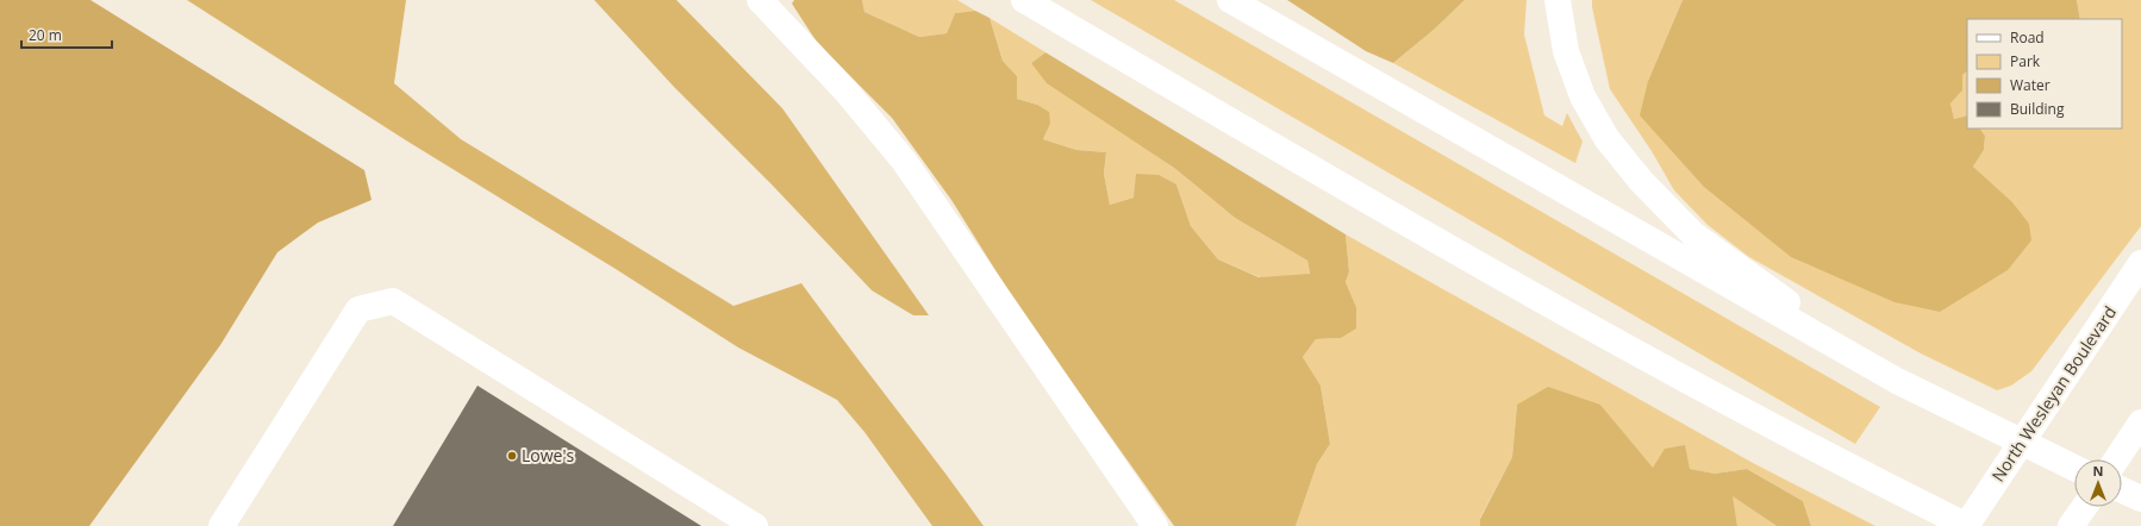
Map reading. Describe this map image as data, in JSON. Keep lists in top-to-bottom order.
{
  "streets": {
    "main road": ["North Wesleyan Boulevard"]
  },
  "places": ["Lowe's"],
  "legend": [
    "Road",
    "Park",
    "Water",
    "Building"
  ],
  "scale_bar": "20 m",
  "north": "top"
}
